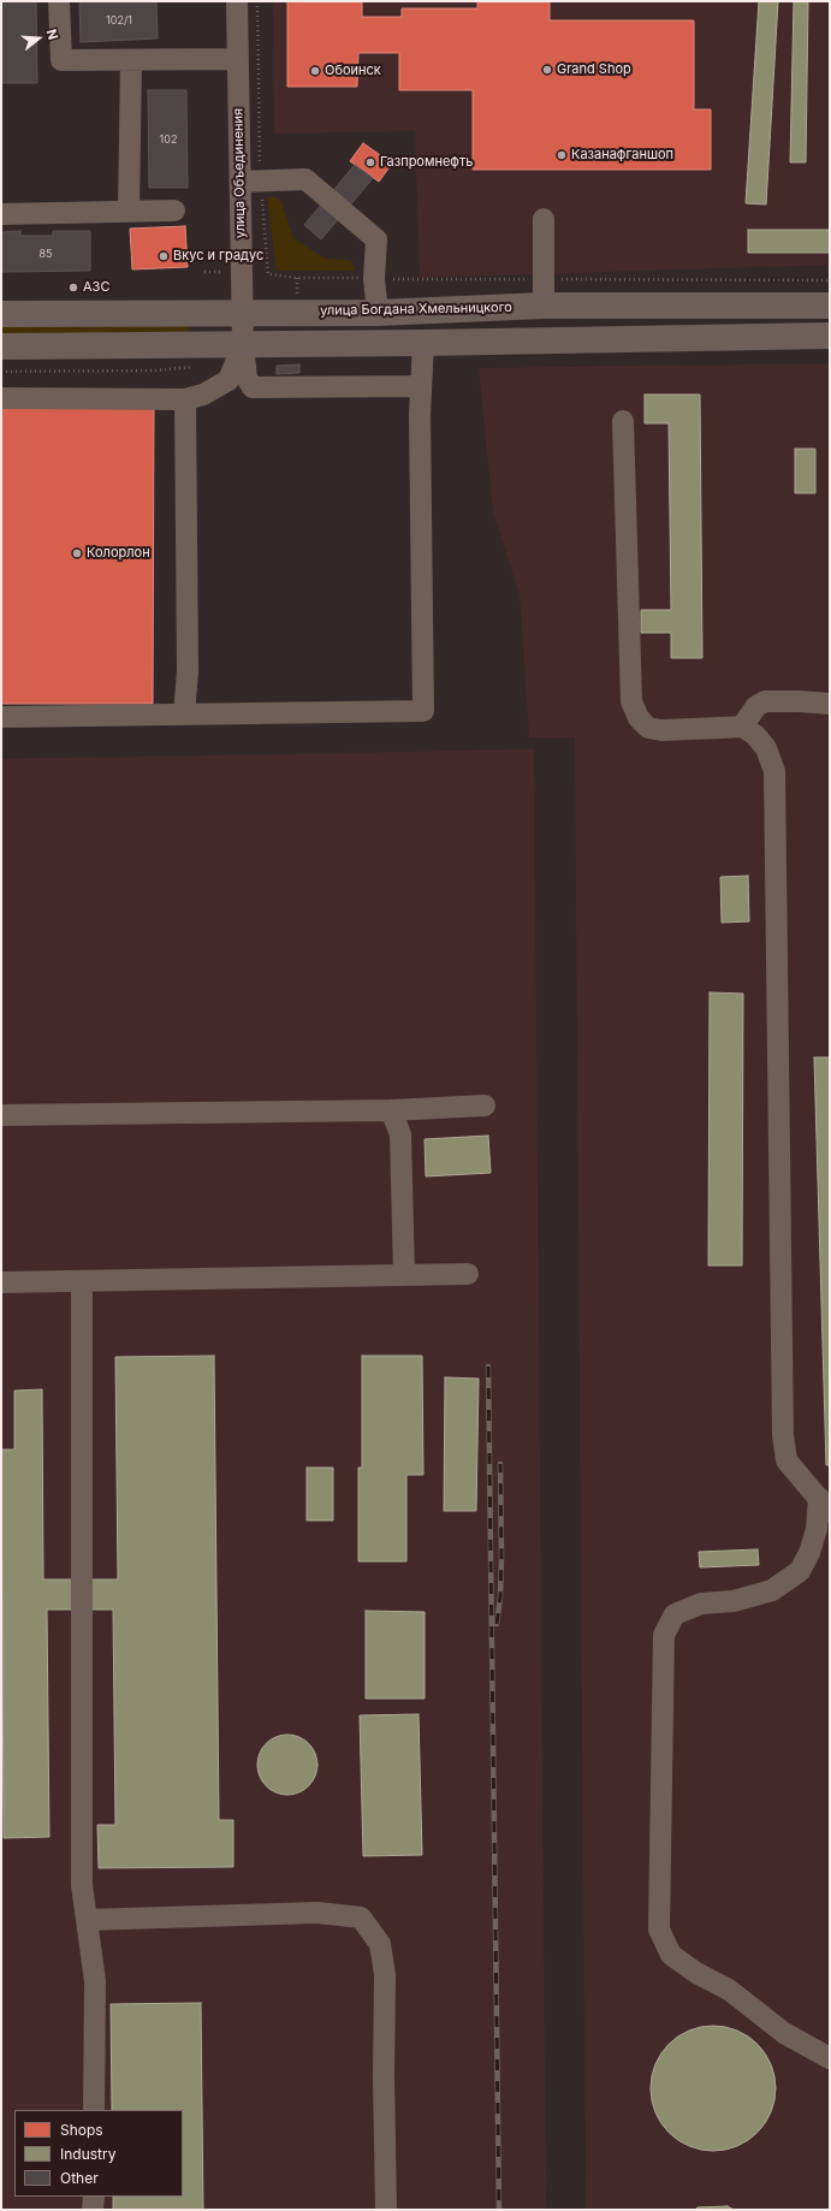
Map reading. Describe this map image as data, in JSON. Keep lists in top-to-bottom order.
{
  "streets": {
    "highway": ["улица Богдана Хмельницкого"],
    "street": ["улица Объединения"]
  },
  "crossings": [
    ["улица Объединения", "улица Богдана Хмельницкого"]
  ],
  "places": [
    "Grand Shop",
    "Обоинск",
    "Казанафганшоп",
    "Газпромнефть",
    "Вкус и градус",
    "АЗС",
    "Колорлон"
  ],
  "house_numbers": ["102/1", "102", "85"],
  "legend": ["Shops", "Industry", "Other"],
  "north": "right"
}
